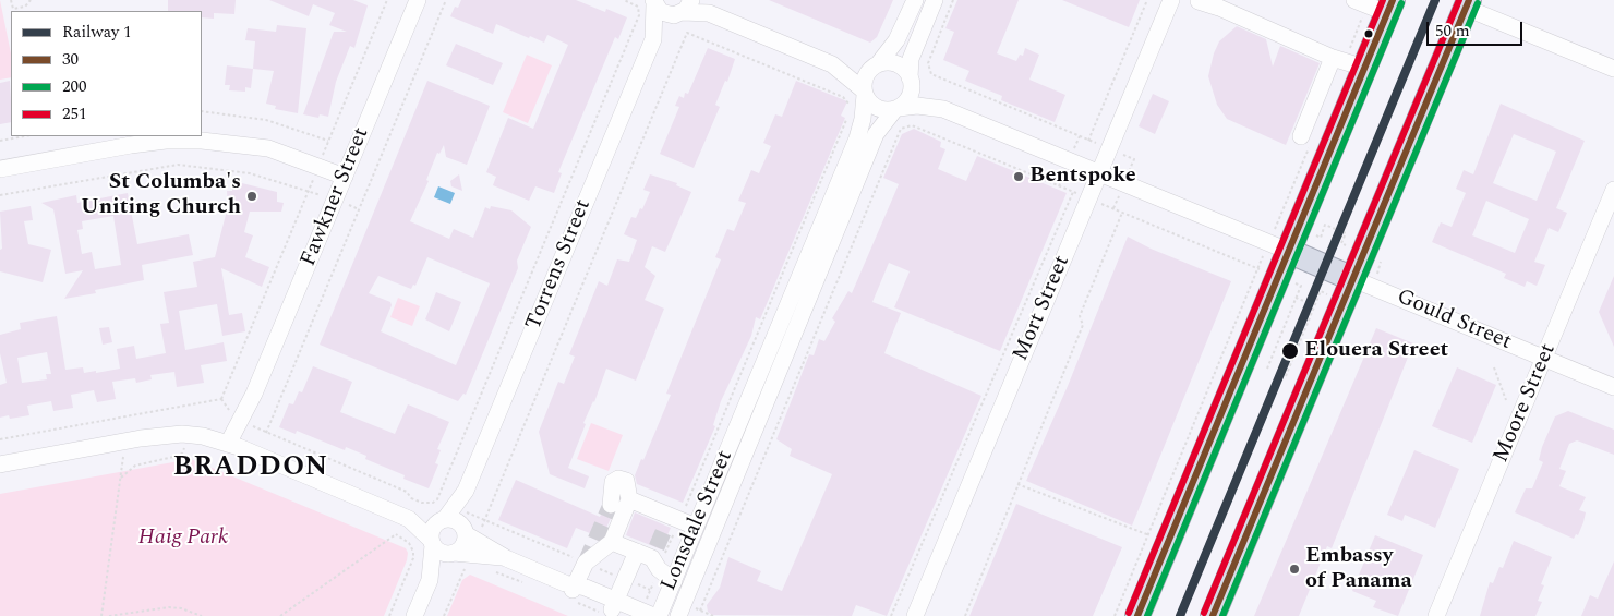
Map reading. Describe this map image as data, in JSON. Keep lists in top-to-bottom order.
{
  "streets": {
    "street": [
      "Fawkner Street",
      "Torrens Street",
      "Mort Street",
      "Gould Street",
      "Moore Street",
      "Lonsdale Street"
    ]
  },
  "crossings": [
    ["Gould Street", "Moore Street"]
  ],
  "districts": ["BRADDON"],
  "parks": ["Haig Park"],
  "places": [
    "Bentspoke",
    "St Columba's Uniting Church",
    "Elouera Street",
    "Embassy of Panama"
  ],
  "lines": [
    "rail line 1",
    "transit line 30",
    "transit line 251",
    "transit line 200"
  ],
  "legend": [
    "Railway 1",
    "30",
    "200",
    "251"
  ],
  "scale_bar": "50 m"
}
